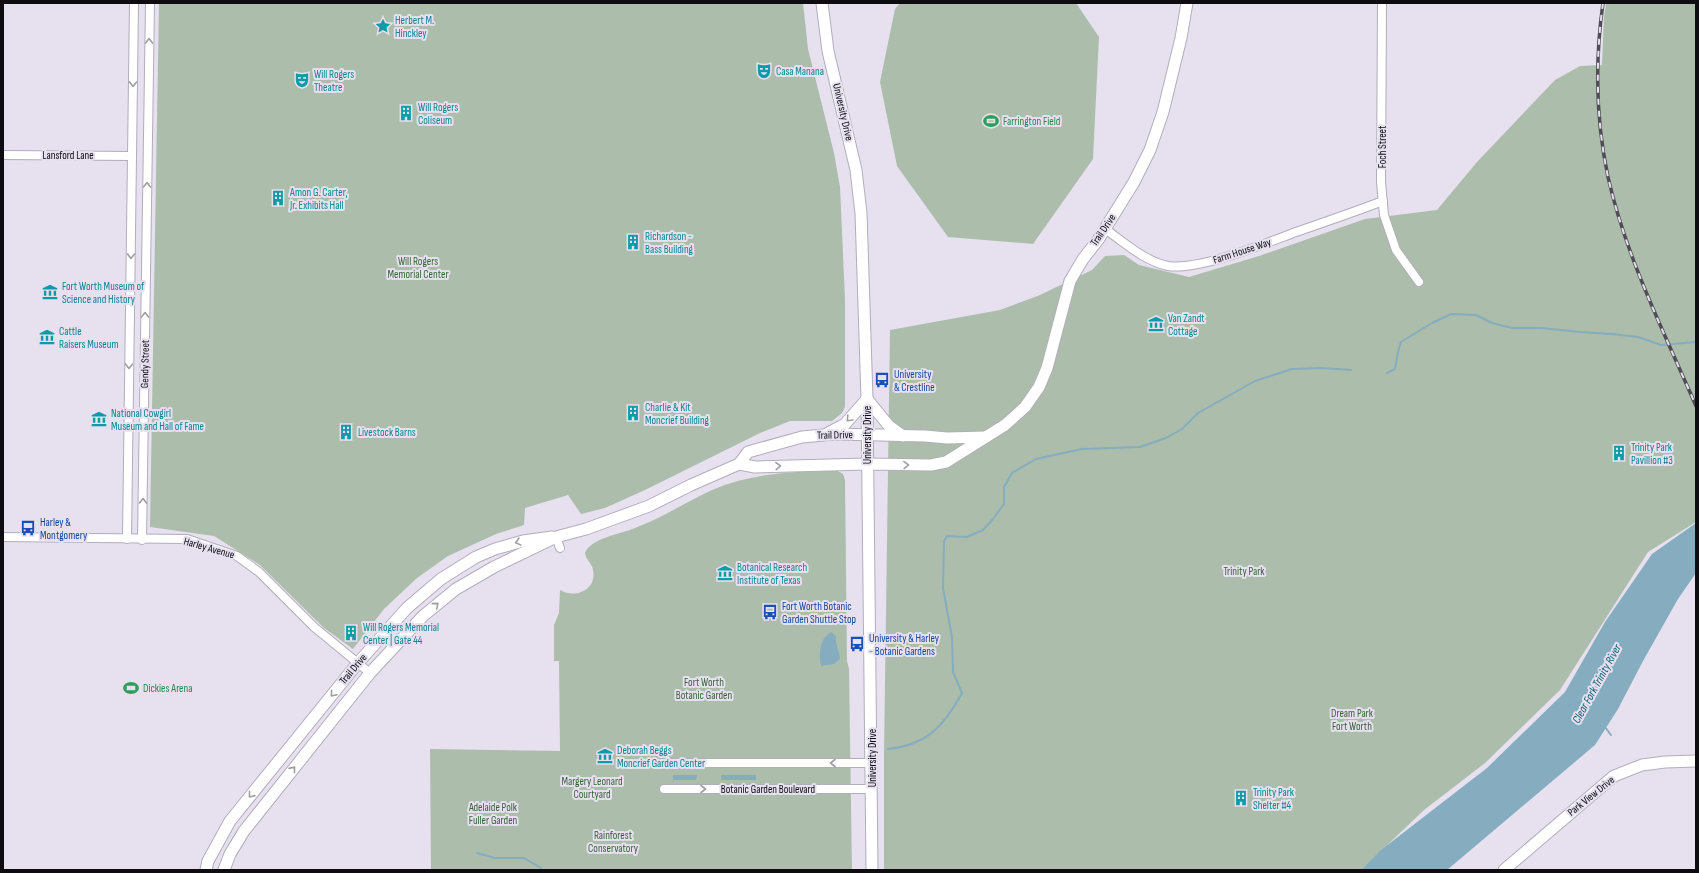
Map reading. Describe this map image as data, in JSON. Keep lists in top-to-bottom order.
{
  "streets": {
    "street": [
      "University Drive",
      "Foch Street",
      "Lansford Lane",
      "Trail Drive",
      "Farm House Way",
      "Gendy Street",
      "Harley Avenue",
      "Botanic Garden Boulevard",
      "Park View Drive"
    ]
  },
  "crossings": [
    ["University Drive", "Trail Drive"],
    ["University Drive", "Botanic Garden Boulevard"],
    ["Foch Street", "Farm House Way"],
    ["Lansford Lane", "Gendy Street"],
    ["Trail Drive", "Farm House Way"],
    ["Trail Drive", "Harley Avenue"],
    ["Gendy Street", "Harley Avenue"]
  ],
  "water": ["Clear Fork Trinity River"],
  "parks": [
    "Will Rogers Memorial Center",
    "Trinity Park",
    "Fort Worth Botanic Garden",
    "Dream Park Fort Worth",
    "Margery Leonard Courtyard",
    "Adelaide Polk Fuller Garden",
    "Rainforest Conservatory"
  ],
  "places": {
    "place": ["Herbert M. Hinckley"],
    "theatre": ["Casa Manana", "Will Rogers Theatre"],
    "building": [
      "Will Rogers Coliseum",
      "Amon G. Carter, Jr. Exhibits Hall",
      "Richardson - Bass Building",
      "Charlie & Kit Moncrief Building",
      "Livestock Barns",
      "Trinity Park Pavillion #3",
      "Will Rogers Memorial Center | Gate 44",
      "Trinity Park Shelter #4"
    ],
    "sports": ["Farrington Field", "Dickies Arena"],
    "museum": [
      "Fort Worth Museum of Science and History",
      "Van Zandt Cottage",
      "Cattle Raisers Museum",
      "National Cowgirl Museum and Hall of Fame",
      "Botanical Research Institute of Texas",
      "Deborah Beggs Moncrief Garden Center"
    ],
    "bus stop": [
      "University & Crestline",
      "Harley & Montgomery",
      "Fort Worth Botanic Garden Shuttle Stop",
      "University & Harley - Botanic Gardens"
    ]
  }
}
